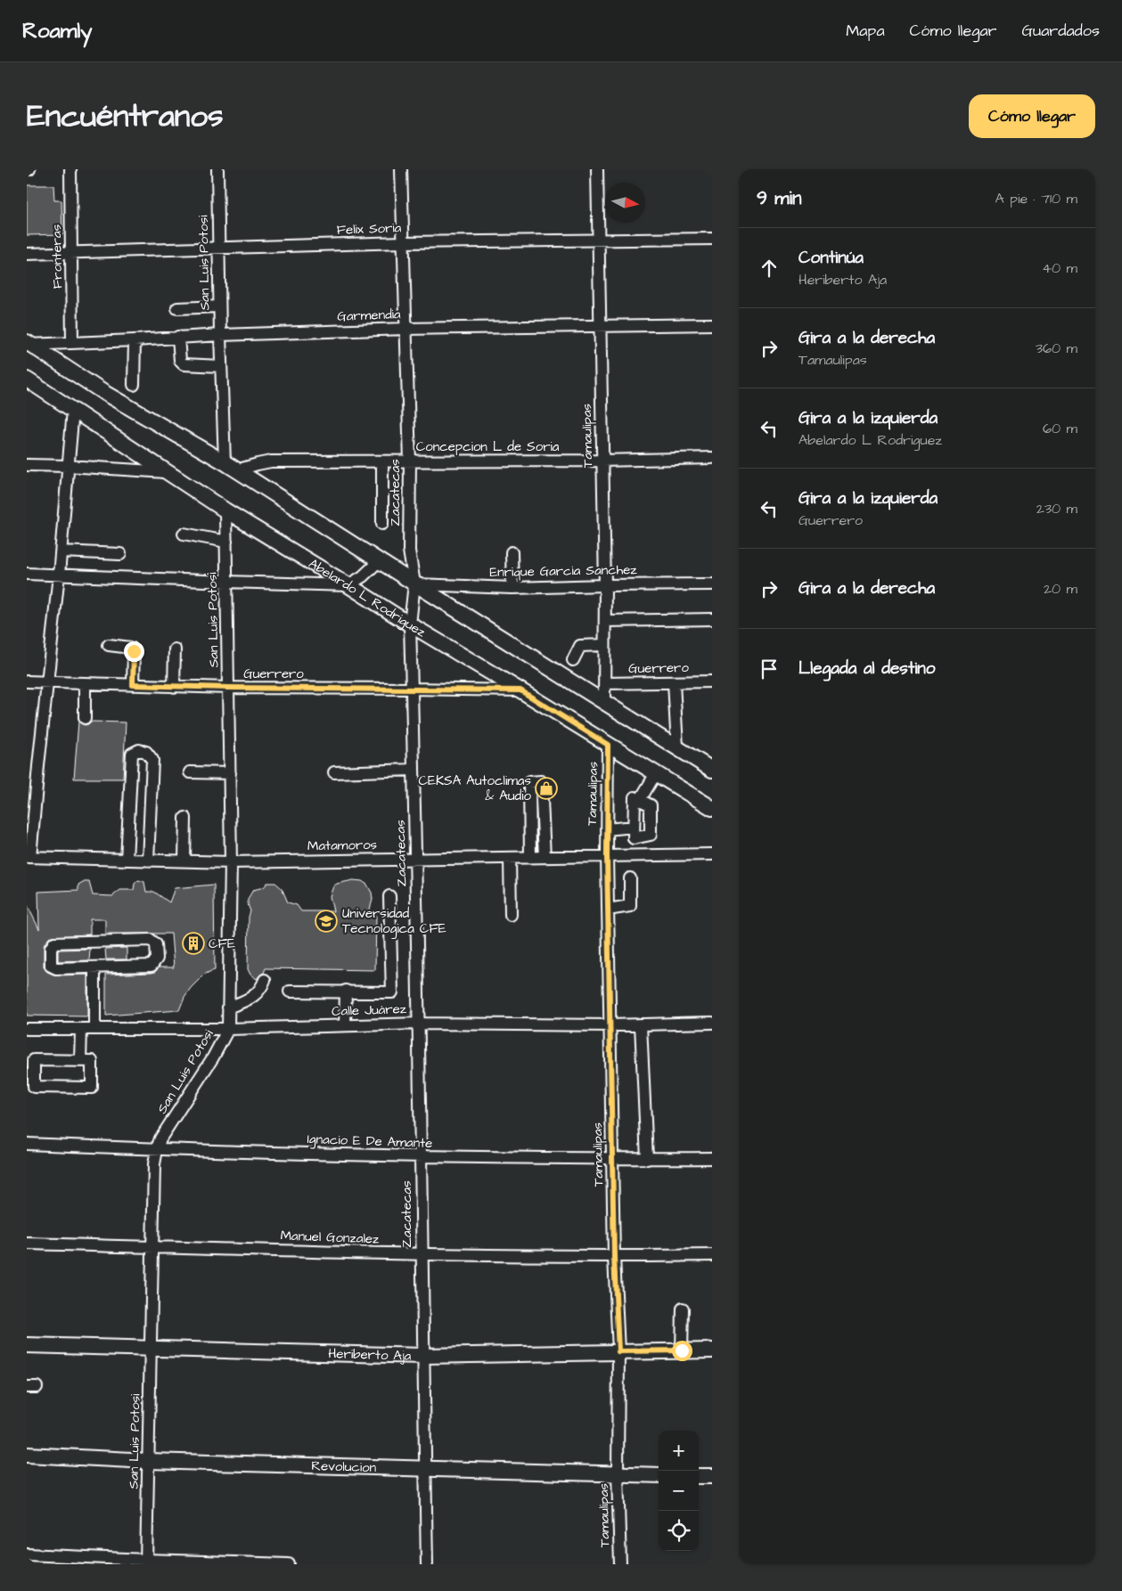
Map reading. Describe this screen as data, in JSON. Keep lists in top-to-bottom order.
{
  "streets": {
    "main road": ["Abelardo L Rodriguez", "Heriberto Aja", "Revolucion"],
    "street": [
      "Felix Soria",
      "Fronteras",
      "San Luis Potosi",
      "Garmendia",
      "Tamaulipas",
      "Concepcion L de Soria",
      "Zacatecas",
      "Enrique Garcia Sanchez",
      "Guerrero",
      "Matamoros",
      "Calle Juárez",
      "Ignacio E De Amante",
      "Manuel Gonzalez"
    ]
  },
  "crossings": [
    ["Felix Soria", "Fronteras"],
    ["Felix Soria", "San Luis Potosi"],
    ["Felix Soria", "Tamaulipas"],
    ["Felix Soria", "Zacatecas"],
    ["Fronteras", "Garmendia"],
    ["San Luis Potosi", "Garmendia"],
    ["San Luis Potosi", "Concepcion L de Soria"],
    ["San Luis Potosi", "Abelardo L Rodriguez"],
    ["San Luis Potosi", "Guerrero"],
    ["San Luis Potosi", "Matamoros"],
    ["San Luis Potosi", "Calle Juárez"],
    ["San Luis Potosi", "Ignacio E De Amante"],
    ["San Luis Potosi", "Manuel Gonzalez"],
    ["San Luis Potosi", "Heriberto Aja"],
    ["San Luis Potosi", "Revolucion"],
    ["Garmendia", "Tamaulipas"],
    ["Garmendia", "Zacatecas"],
    ["Tamaulipas", "Concepcion L de Soria"],
    ["Tamaulipas", "Enrique Garcia Sanchez"],
    ["Tamaulipas", "Abelardo L Rodriguez"],
    ["Tamaulipas", "Guerrero"],
    ["Tamaulipas", "Matamoros"],
    ["Tamaulipas", "Calle Juárez"],
    ["Tamaulipas", "Ignacio E De Amante"],
    ["Tamaulipas", "Manuel Gonzalez"],
    ["Tamaulipas", "Heriberto Aja"],
    ["Tamaulipas", "Revolucion"],
    ["Concepcion L de Soria", "Zacatecas"],
    ["Zacatecas", "Enrique Garcia Sanchez"],
    ["Zacatecas", "Abelardo L Rodriguez"],
    ["Zacatecas", "Guerrero"],
    ["Zacatecas", "Matamoros"],
    ["Zacatecas", "Calle Juárez"],
    ["Zacatecas", "Ignacio E De Amante"],
    ["Zacatecas", "Manuel Gonzalez"],
    ["Zacatecas", "Heriberto Aja"],
    ["Zacatecas", "Revolucion"],
    ["Abelardo L Rodriguez", "Guerrero"]
  ],
  "places": {
    "shop": ["CEKSA Autoclimas & Audio"],
    "school or university": ["Universidad Tecnologica CFE"],
    "building": ["CFE"]
  },
  "north": "right",
  "page": {
    "header": "Roamly",
    "nav": ["Mapa", "Cómo llegar", "Guardados"],
    "title": "Encuéntranos",
    "buttons": "Cómo llegar",
    "heading": ["9 min", "A pie · 710 m"],
    "list": [
      ["Continúa", "Heriberto Aja", "40 m"],
      ["Gira a la derecha", "Tamaulipas", "360 m"],
      ["Gira a la izquierda", "Abelardo L Rodriguez", "60 m"],
      ["Gira a la izquierda", "Guerrero", "230 m"],
      ["Gira a la derecha", "20 m"],
      "Llegada al destino"
    ],
    "map_buttons": ["+", "−"]
  }
}
